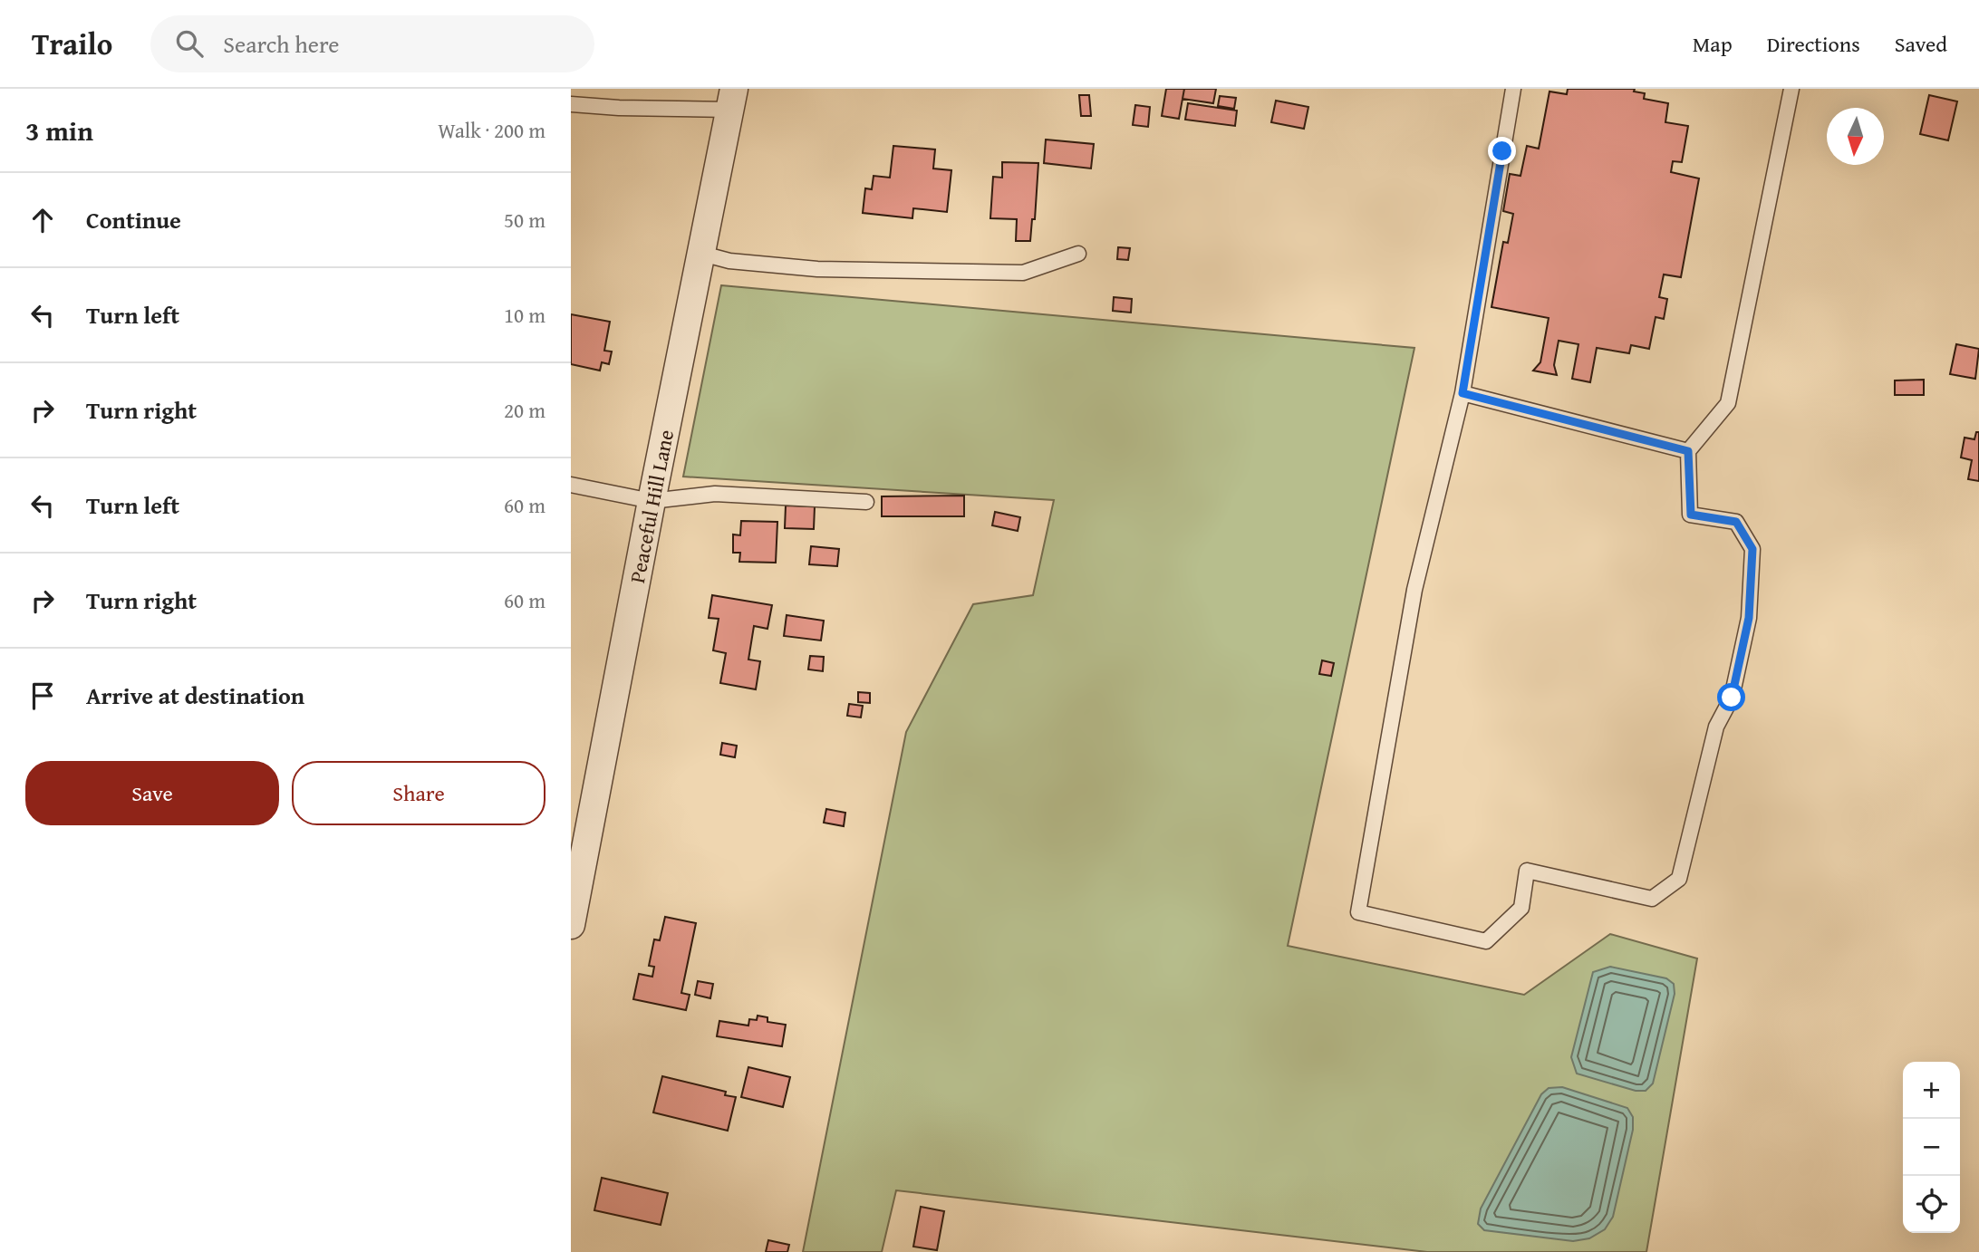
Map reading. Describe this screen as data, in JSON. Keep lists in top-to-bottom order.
{
  "streets": {
    "street": ["Peaceful Hill Lane"]
  },
  "north": "bottom",
  "page": {
    "header": "Trailo",
    "search": "Search here",
    "nav": ["Map", "Directions", "Saved"],
    "heading": ["3 min", "Walk · 200 m"],
    "list": [
      ["Continue", "50 m"],
      ["Turn left", "10 m"],
      ["Turn right", "20 m"],
      ["Turn left", "60 m"],
      ["Turn right", "60 m"],
      "Arrive at destination"
    ],
    "buttons": ["Save", "Share"],
    "map_buttons": ["+", "−"]
  }
}
